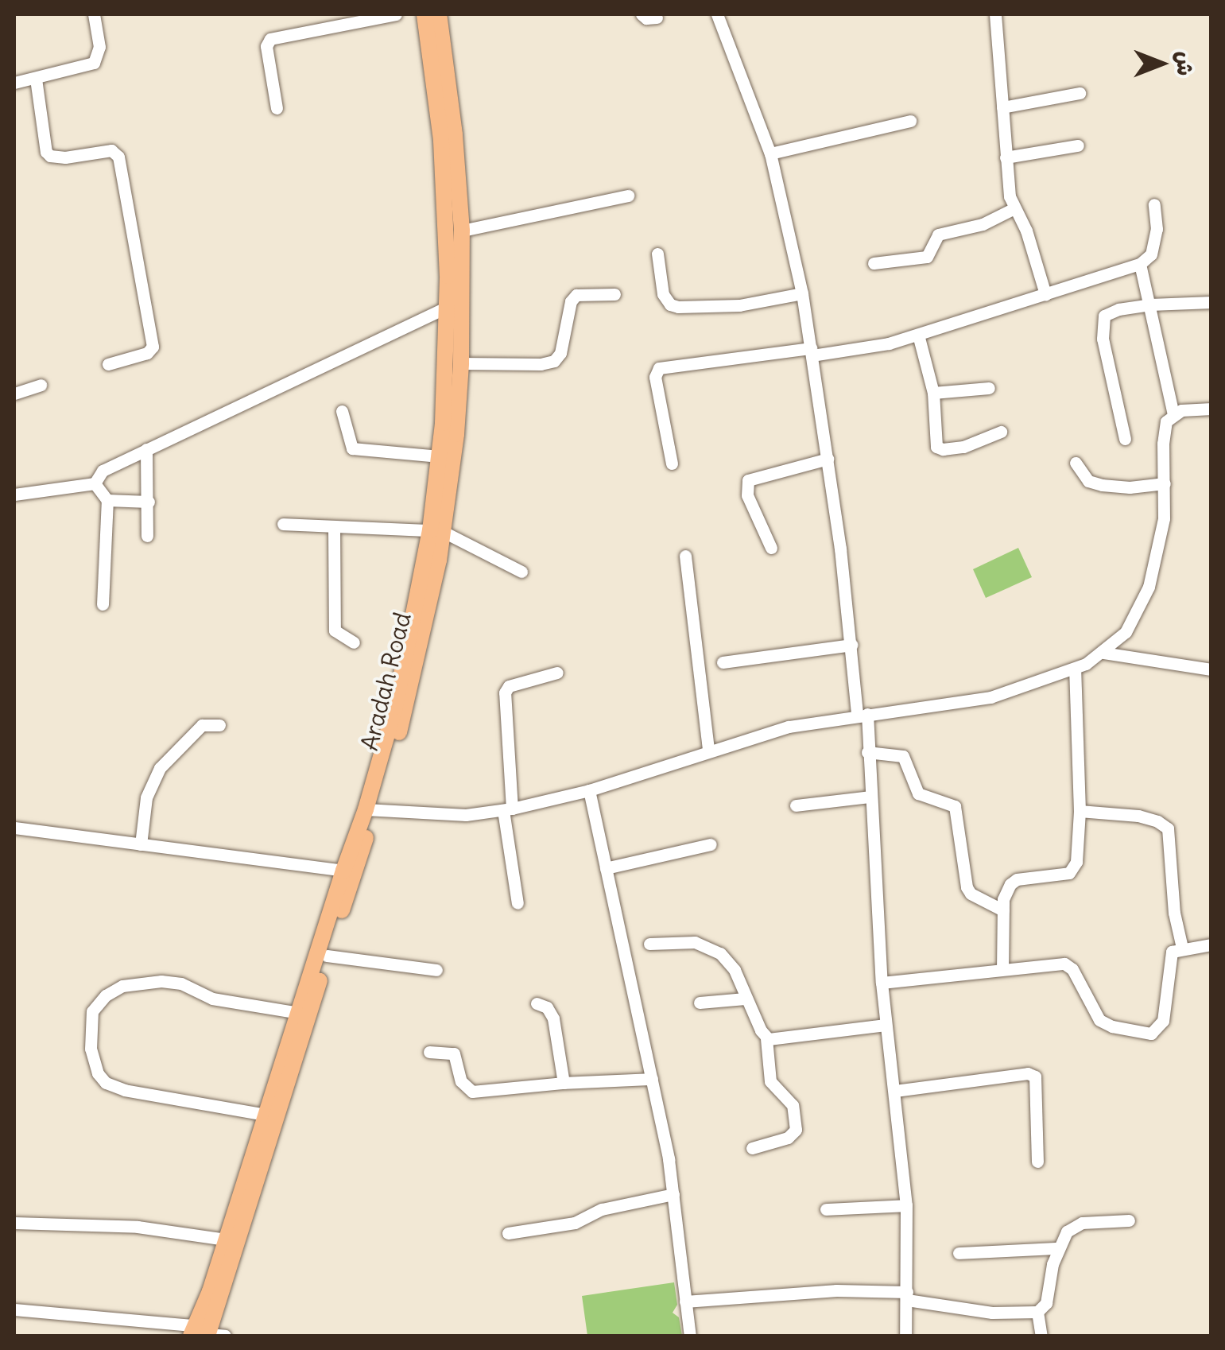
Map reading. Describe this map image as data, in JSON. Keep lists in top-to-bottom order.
{
  "streets": {
    "main road": ["Aradah Road"]
  },
  "north": "right"
}
